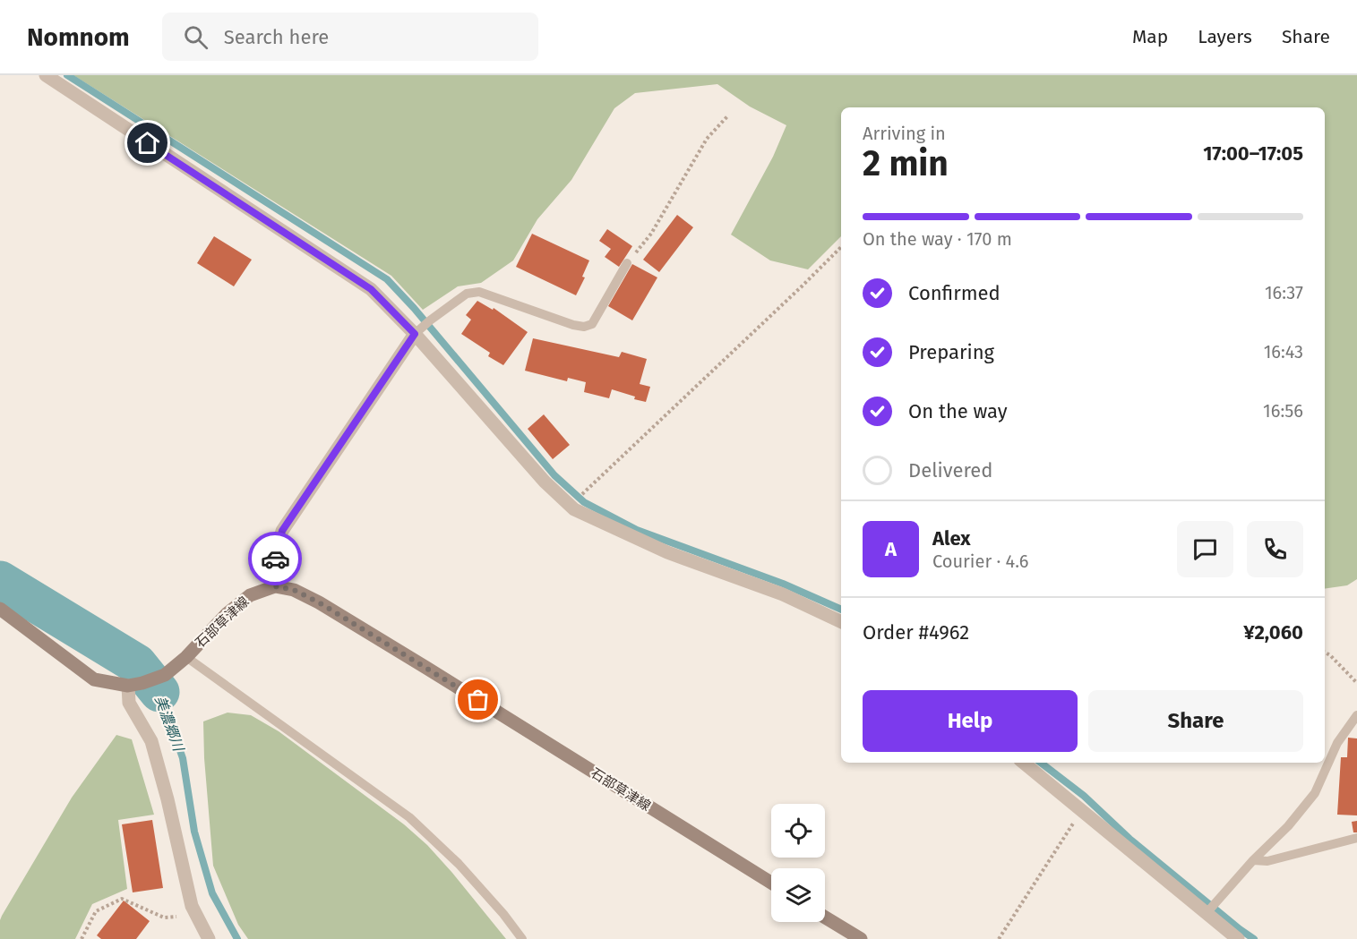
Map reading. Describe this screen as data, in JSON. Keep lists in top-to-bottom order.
{
  "streets": {
    "main road": ["石部草津線"]
  },
  "water": ["美濃郷川"],
  "page": {
    "header": "Nomnom",
    "search": "Search here",
    "nav": ["Map", "Layers", "Share"],
    "heading": ["2 min", "Arriving in", "17:00–17:05"],
    "panel": [
      "Alex",
      "Courier · 4.6",
      "Order #4962",
      "¥2,060"
    ],
    "bar": "On the way · 170 m",
    "list": [
      ["Confirmed", "16:37"],
      ["Preparing", "16:43"],
      ["On the way", "16:56"],
      "Delivered"
    ],
    "round": "A",
    "buttons": ["Help", "Share"]
  }
}
